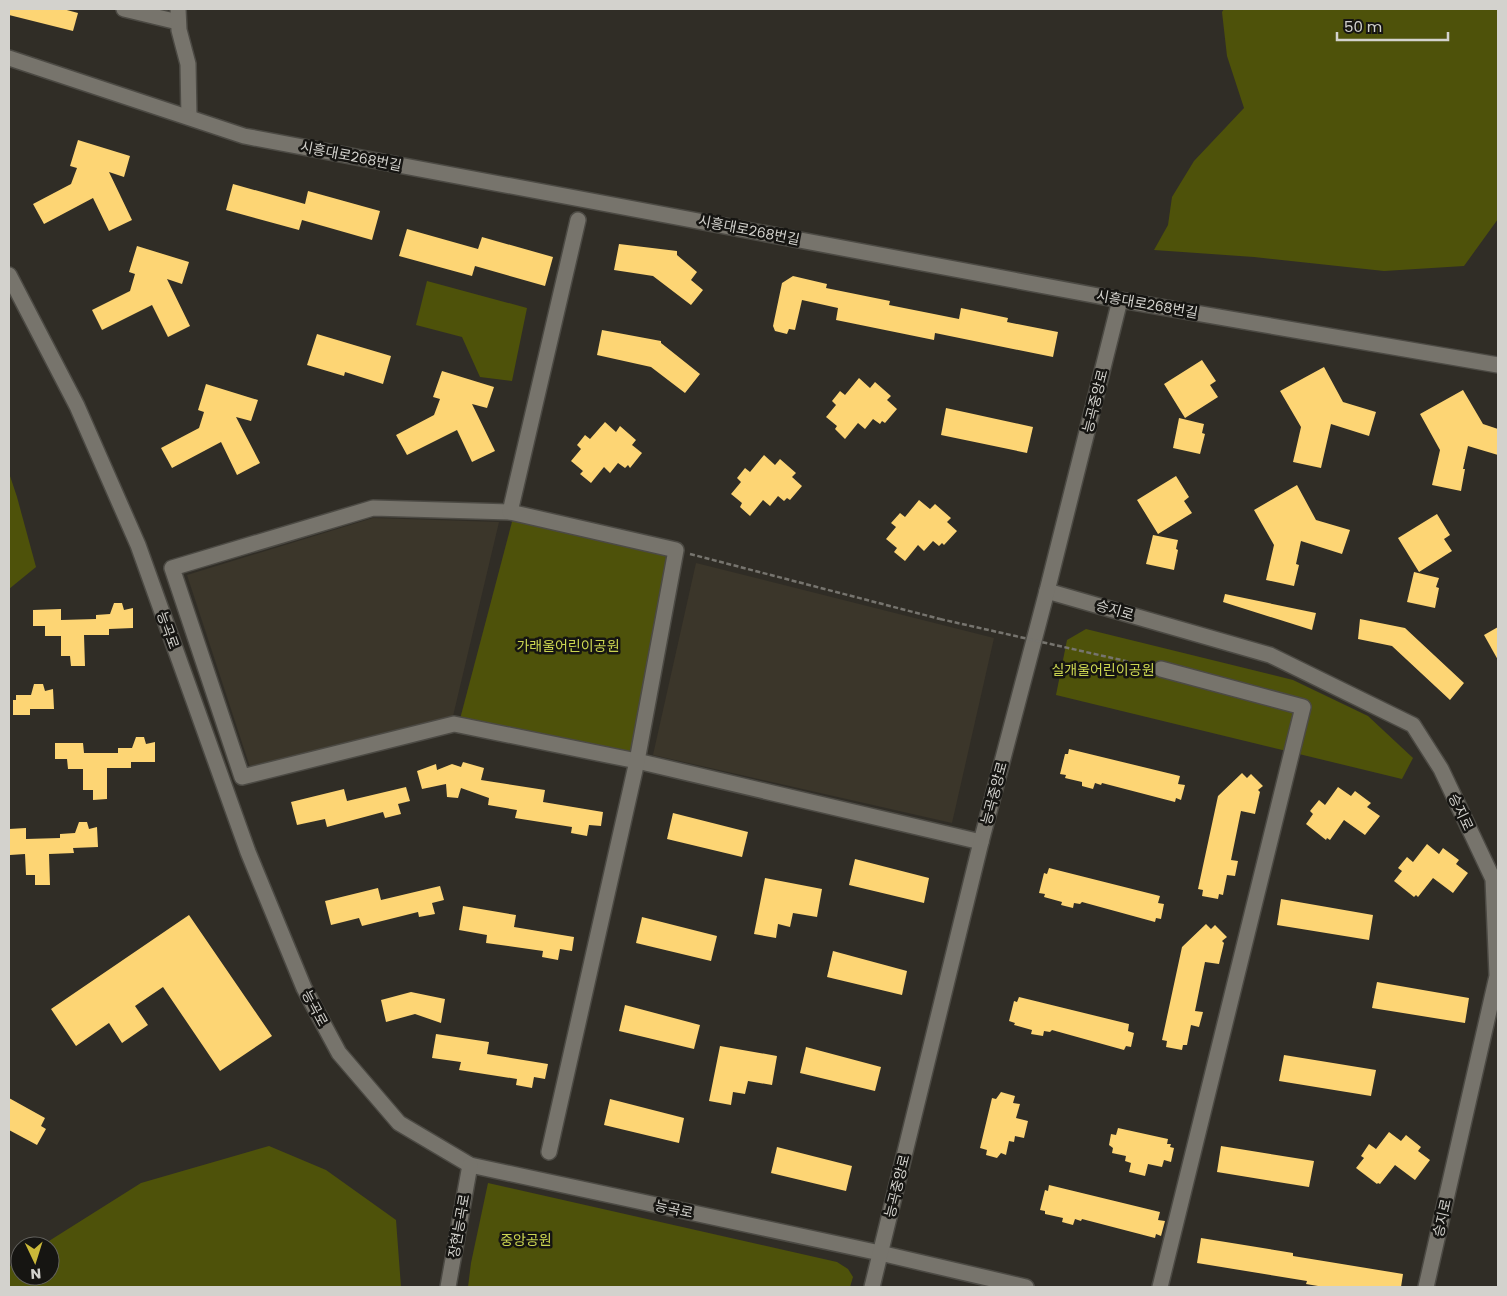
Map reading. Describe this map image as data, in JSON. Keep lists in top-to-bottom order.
{
  "streets": {
    "street": [
      "시흥대로268번길",
      "능곡중앙로",
      "승지로",
      "능곡로",
      "장현능곡로"
    ]
  },
  "crossings": [
    ["시흥대로268번길", "능곡중앙로"],
    ["능곡중앙로", "승지로"],
    ["능곡중앙로", "능곡로"],
    ["능곡로", "장현능곡로"]
  ],
  "parks": ["가래울어린이공원", "실개울어린이공원", "중앙공원"],
  "scale_bar": "50 m",
  "north": "bottom"
}
